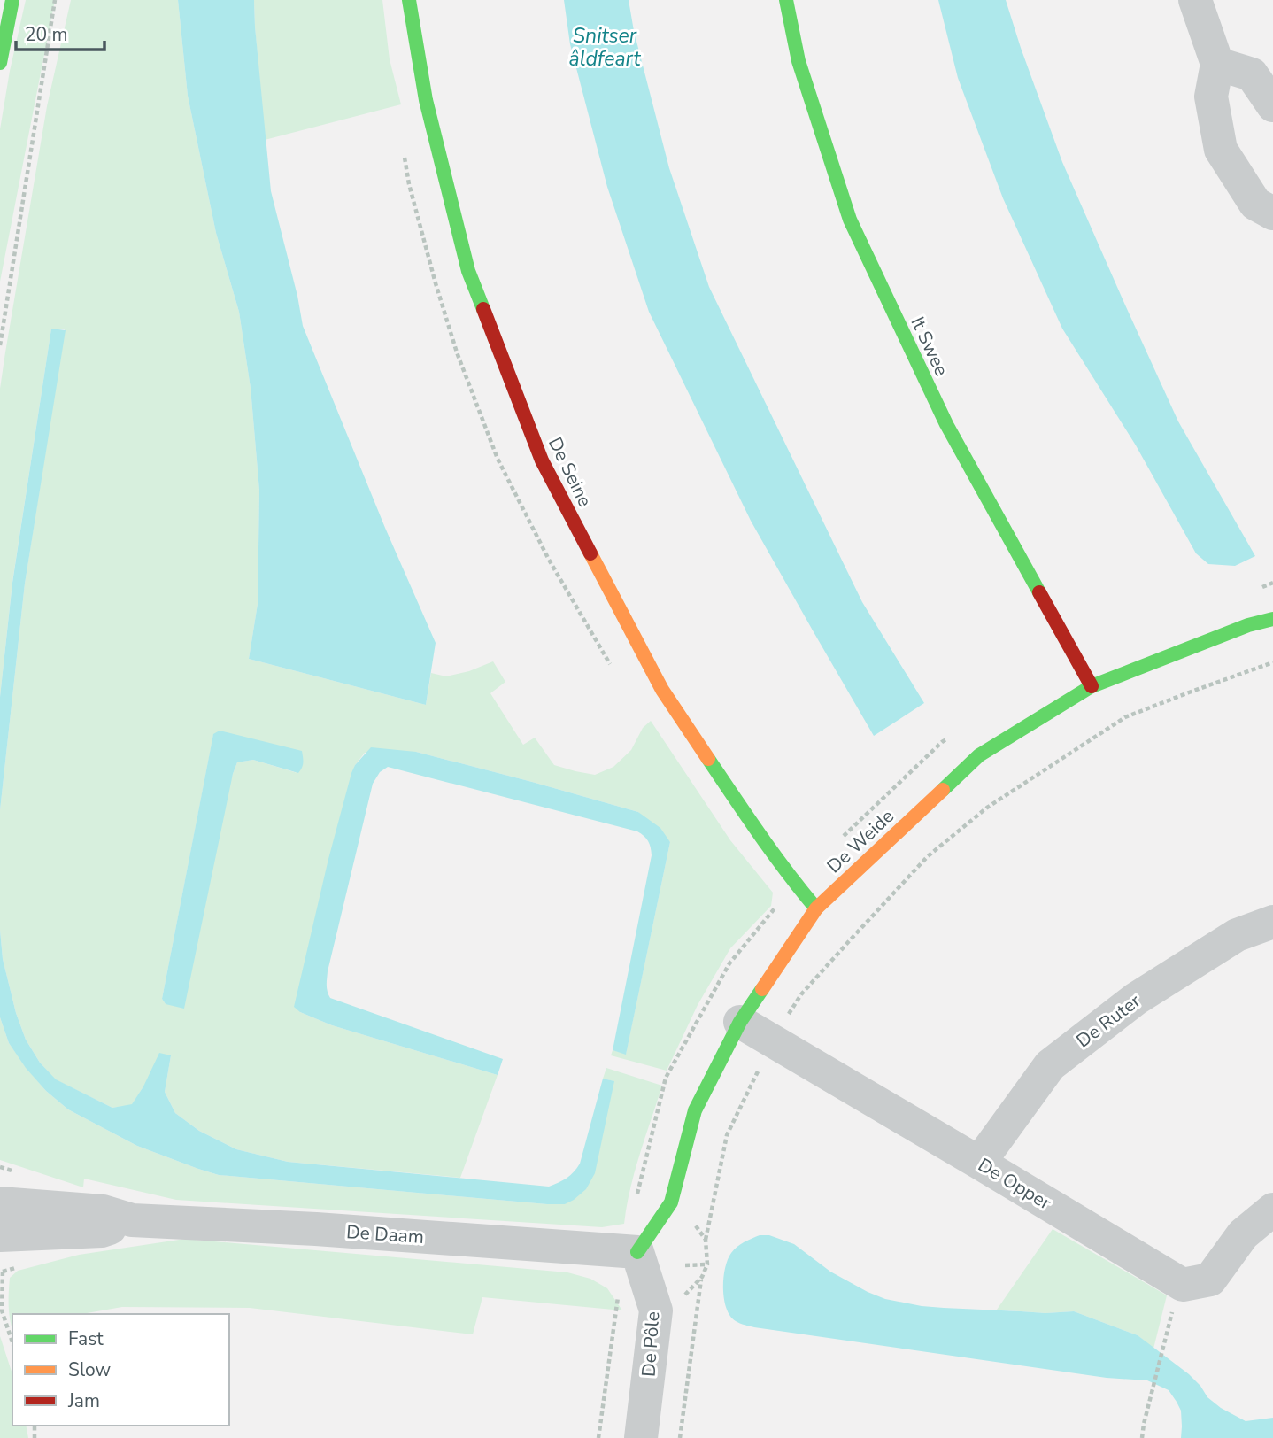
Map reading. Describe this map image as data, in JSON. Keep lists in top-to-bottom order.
{
  "streets": {
    "street": [
      "It Swee",
      "De Seine",
      "De Weide",
      "De Ruter",
      "De Opper",
      "De Daam",
      "De Pôle"
    ]
  },
  "crossings": [
    ["It Swee", "De Weide"],
    ["De Seine", "De Weide"],
    ["De Weide", "De Opper"],
    ["De Weide", "De Daam"],
    ["De Weide", "De Pôle"],
    ["De Ruter", "De Opper"],
    ["De Daam", "De Pôle"]
  ],
  "water": ["Snitser âldfeart"],
  "legend": ["Fast", "Slow", "Jam"],
  "scale_bar": "20 m"
}
